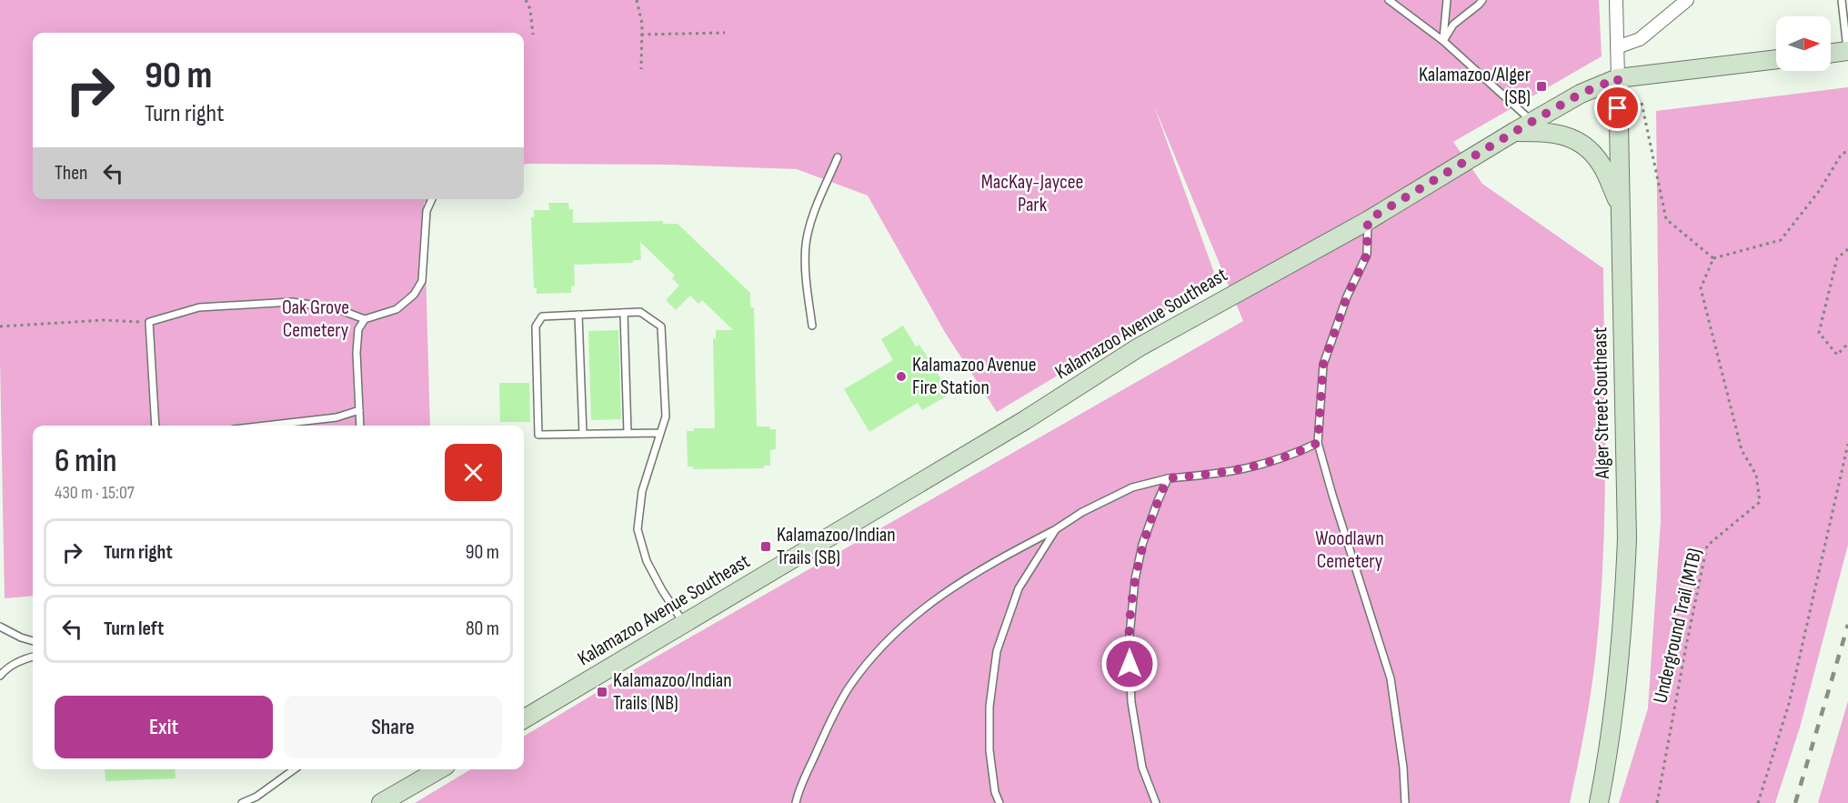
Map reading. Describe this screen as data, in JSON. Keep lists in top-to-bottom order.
{
  "streets": {
    "main road": ["Kalamazoo Avenue Southeast", "Alger Street Southeast"],
    "path": ["Underground Trail (MTB)"]
  },
  "crossings": [
    ["Kalamazoo Avenue Southeast", "Alger Street Southeast"]
  ],
  "parks": ["MacKay-Jaycee Park", "Oak Grove Cemetery", "Woodlawn Cemetery"],
  "places": {
    "transit": ["Kalamazoo/Alger (SB)", "Kalamazoo/Indian Trails (SB)", "Kalamazoo/Indian Trails (NB)"],
    "other": ["Kalamazoo Avenue Fire Station"]
  },
  "north": "right",
  "page": {
    "turn": ["90 m", "Turn right"],
    "then": "Then",
    "heading": ["6 min", "430 m · 15:07"],
    "list": [
      {
        "name": "Turn right",
        "value": "90 m"
      },
      {
        "name": "Turn left",
        "value": "80 m"
      }
    ],
    "buttons": ["Exit", "Share"]
  }
}
